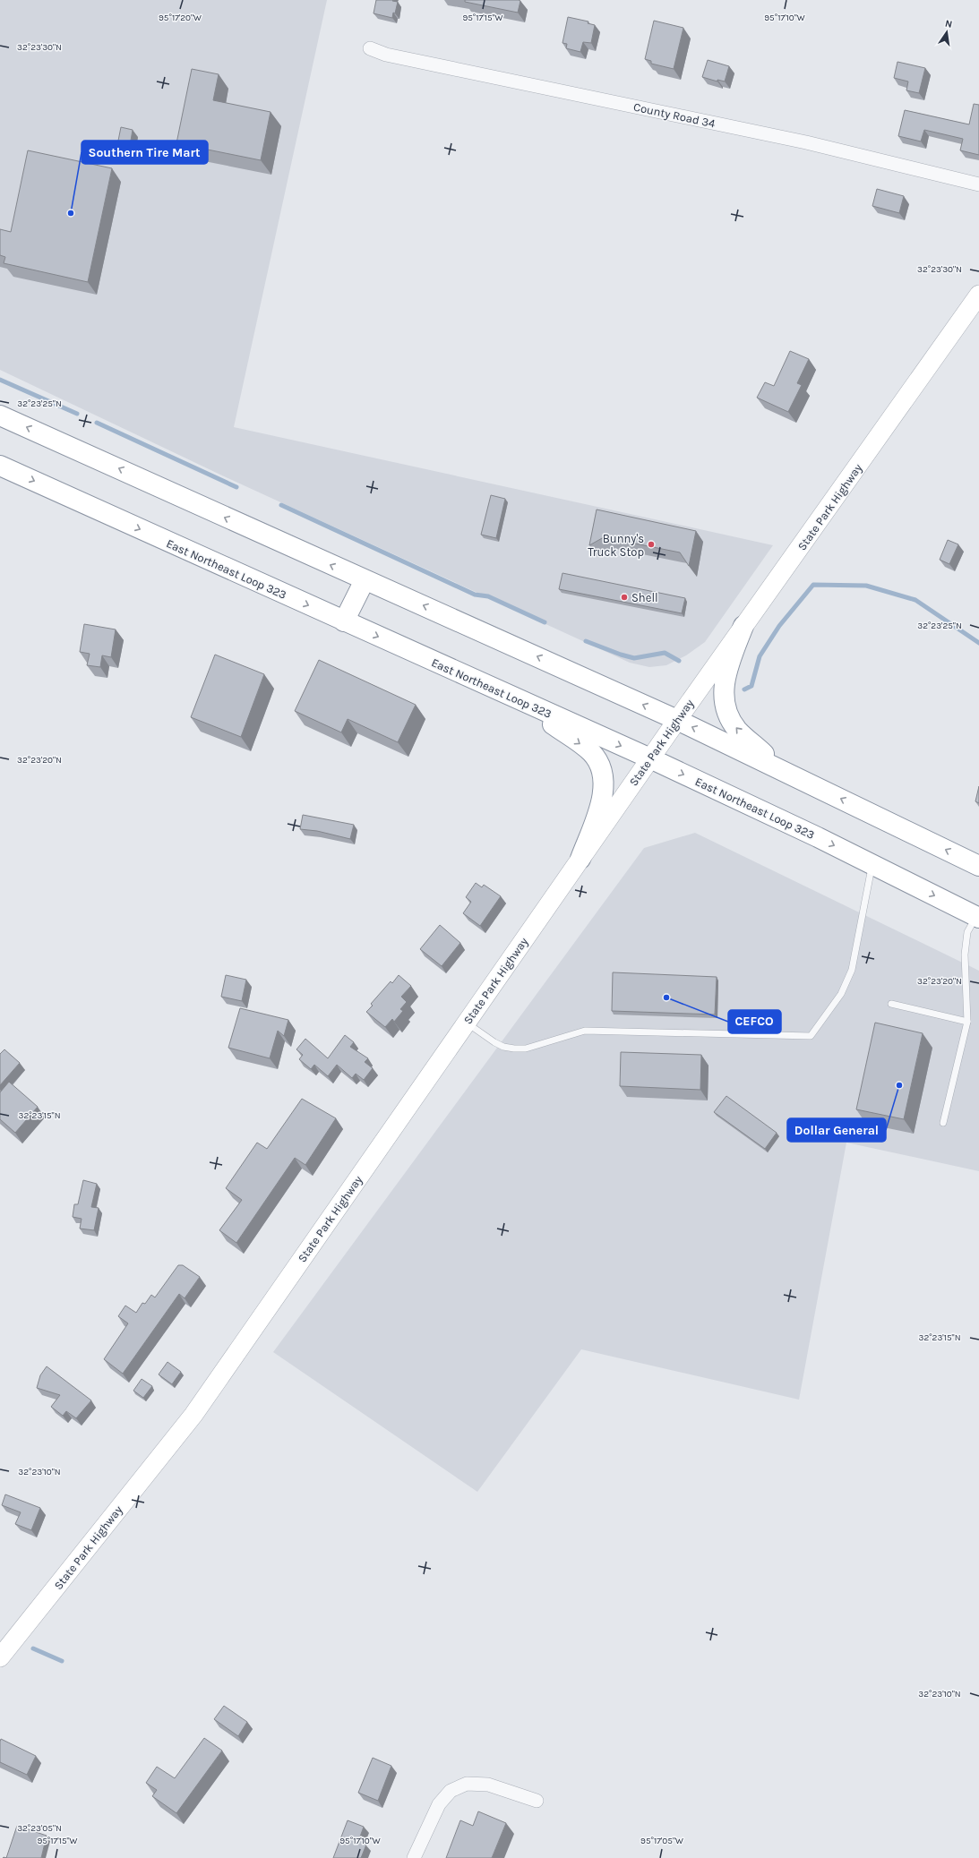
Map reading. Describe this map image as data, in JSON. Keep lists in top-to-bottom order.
{
  "streets": {
    "highway": ["East Northeast Loop 323"],
    "main road": ["State Park Highway"],
    "street": ["County Road 34"]
  },
  "crossings": [
    ["State Park Highway", "East Northeast Loop 323"]
  ],
  "places": [
    "Southern Tire Mart",
    "Bunny's Truck Stop",
    "Shell",
    "CEFCO",
    "Dollar General"
  ],
  "north": "top",
  "coordinates": [
    "95°17'20\"W",
    "95°17'15\"W",
    "95°17'10\"W",
    "32°23'30\"N",
    "32°23'25\"N",
    "32°23'20\"N",
    "32°23'15\"N",
    "32°23'10\"N",
    "32°23'05\"N",
    "95°17'05\"W"
  ]
}
